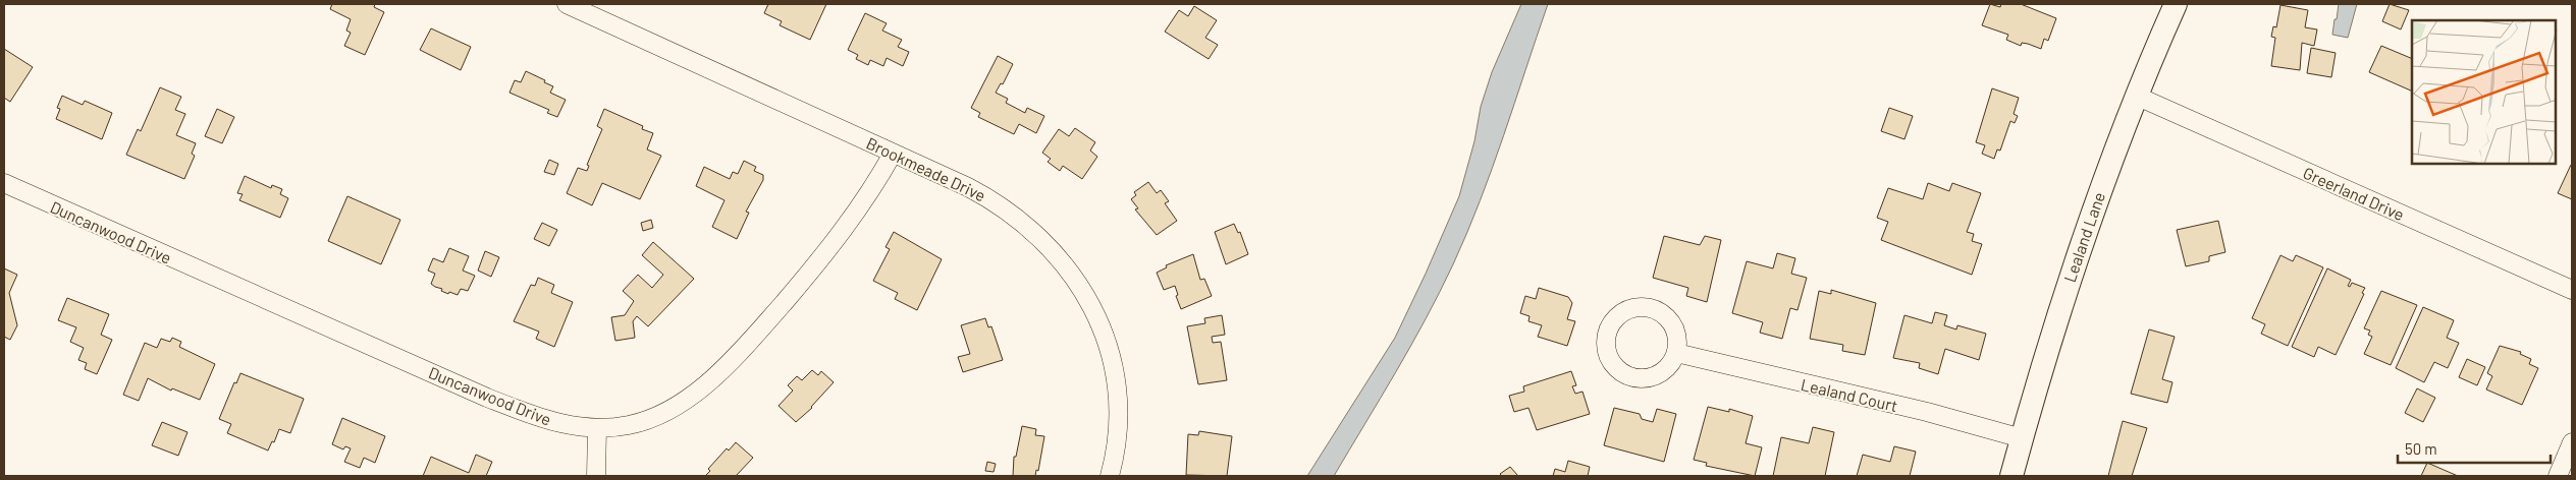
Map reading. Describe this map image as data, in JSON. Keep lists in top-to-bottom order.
{
  "streets": {
    "street": [
      "Brookmeade Drive",
      "Greerland Drive",
      "Duncanwood Drive",
      "Lealand Lane",
      "Lealand Court"
    ]
  },
  "crossings": [
    ["Brookmeade Drive", "Duncanwood Drive"],
    ["Greerland Drive", "Lealand Lane"],
    ["Lealand Lane", "Lealand Court"]
  ],
  "scale_bar": "50 m"
}
